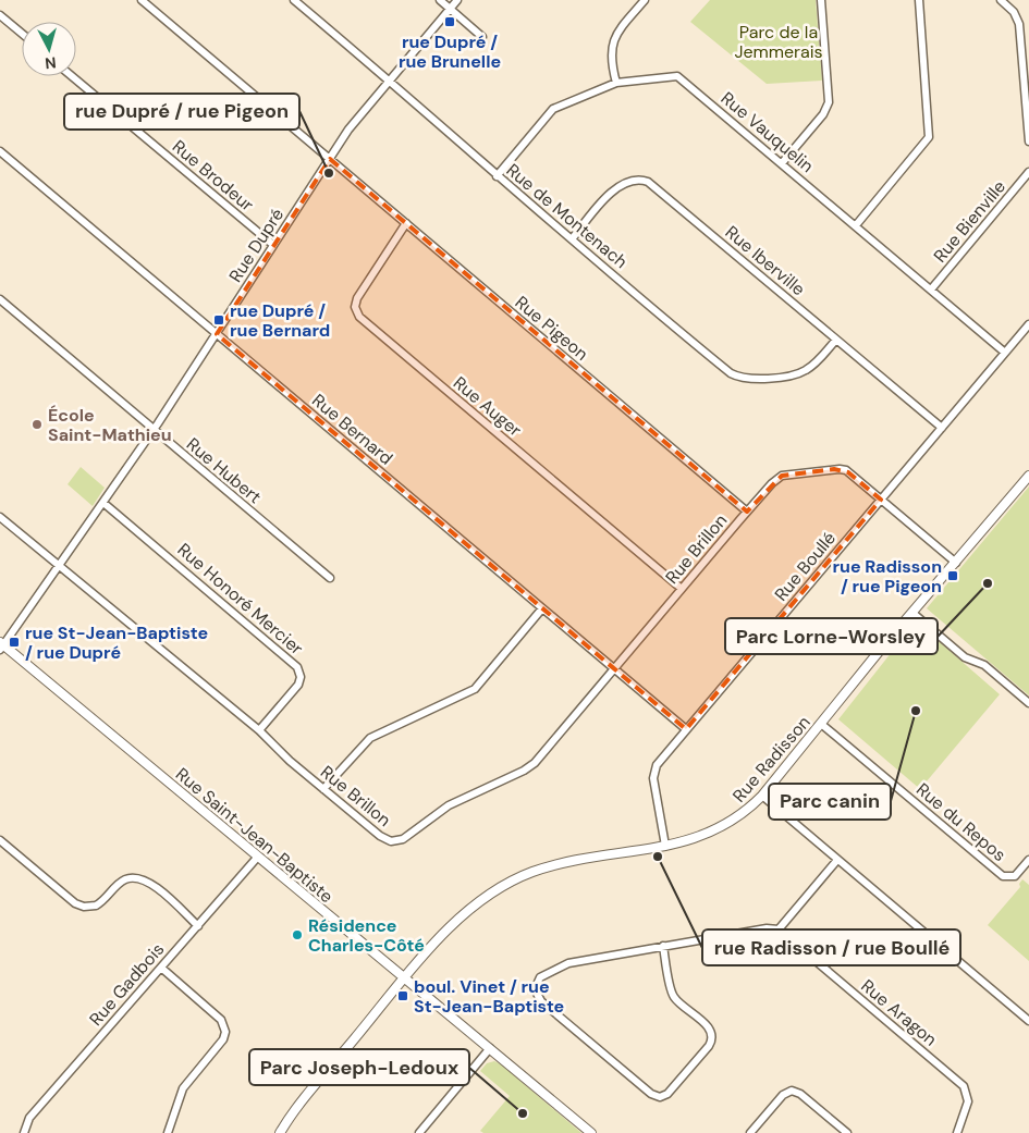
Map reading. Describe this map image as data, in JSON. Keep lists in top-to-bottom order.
{
  "streets": {
    "street": [
      "Rue Vauquelin",
      "Rue Brodeur",
      "Rue de Montenach",
      "Rue Bienville",
      "Rue Dupré",
      "Rue Iberville",
      "Rue Pigeon",
      "Rue Auger",
      "Rue Bernard",
      "Rue Hubert",
      "Rue Brillon",
      "Rue Boullé",
      "Rue Honoré Mercier",
      "Rue Radisson",
      "Rue du Repos",
      "Rue Saint-Jean-Baptiste",
      "Rue Gadbois",
      "Rue Aragon"
    ]
  },
  "crossings": [
    ["Rue Vauquelin", "Rue de Montenach"],
    ["Rue Vauquelin", "Rue Bienville"],
    ["Rue Vauquelin", "Rue Boullé"],
    ["Rue Brodeur", "Rue Dupré"],
    ["Rue de Montenach", "Rue Dupré"],
    ["Rue de Montenach", "Rue Iberville"],
    ["Rue Dupré", "Rue Pigeon"],
    ["Rue Dupré", "Rue Bernard"],
    ["Rue Dupré", "Rue Hubert"],
    ["Rue Dupré", "Rue Brillon"],
    ["Rue Dupré", "Rue Honoré Mercier"],
    ["Rue Dupré", "Rue Saint-Jean-Baptiste"],
    ["Rue Iberville", "Rue Boullé"],
    ["Rue Pigeon", "Rue Auger"],
    ["Rue Pigeon", "Rue Brillon"],
    ["Rue Auger", "Rue Brillon"],
    ["Rue Bernard", "Rue Brillon"],
    ["Rue Bernard", "Rue Boullé"],
    ["Rue Brillon", "Rue Honoré Mercier"],
    ["Rue Boullé", "Rue Radisson"],
    ["Rue Radisson", "Rue du Repos"],
    ["Rue Radisson", "Rue Saint-Jean-Baptiste"],
    ["Rue Saint-Jean-Baptiste", "Rue Gadbois"]
  ],
  "parks": ["Parc de la Jemmerais"],
  "places": {
    "transit": [
      "rue Dupré / rue Brunelle",
      "rue Dupré / rue Bernard",
      "rue Radisson / rue Pigeon",
      "rue St-Jean-Baptiste / rue Dupré",
      "boul. Vinet / rue St-Jean-Baptiste"
    ],
    "other": [
      "rue Dupré / rue Pigeon",
      "École Saint-Mathieu",
      "Parc Lorne-Worsley",
      "Parc canin",
      "rue Radisson / rue Boullé",
      "Résidence Charles-Côté",
      "Parc Joseph-Ledoux"
    ]
  },
  "north": "bottom"
}
